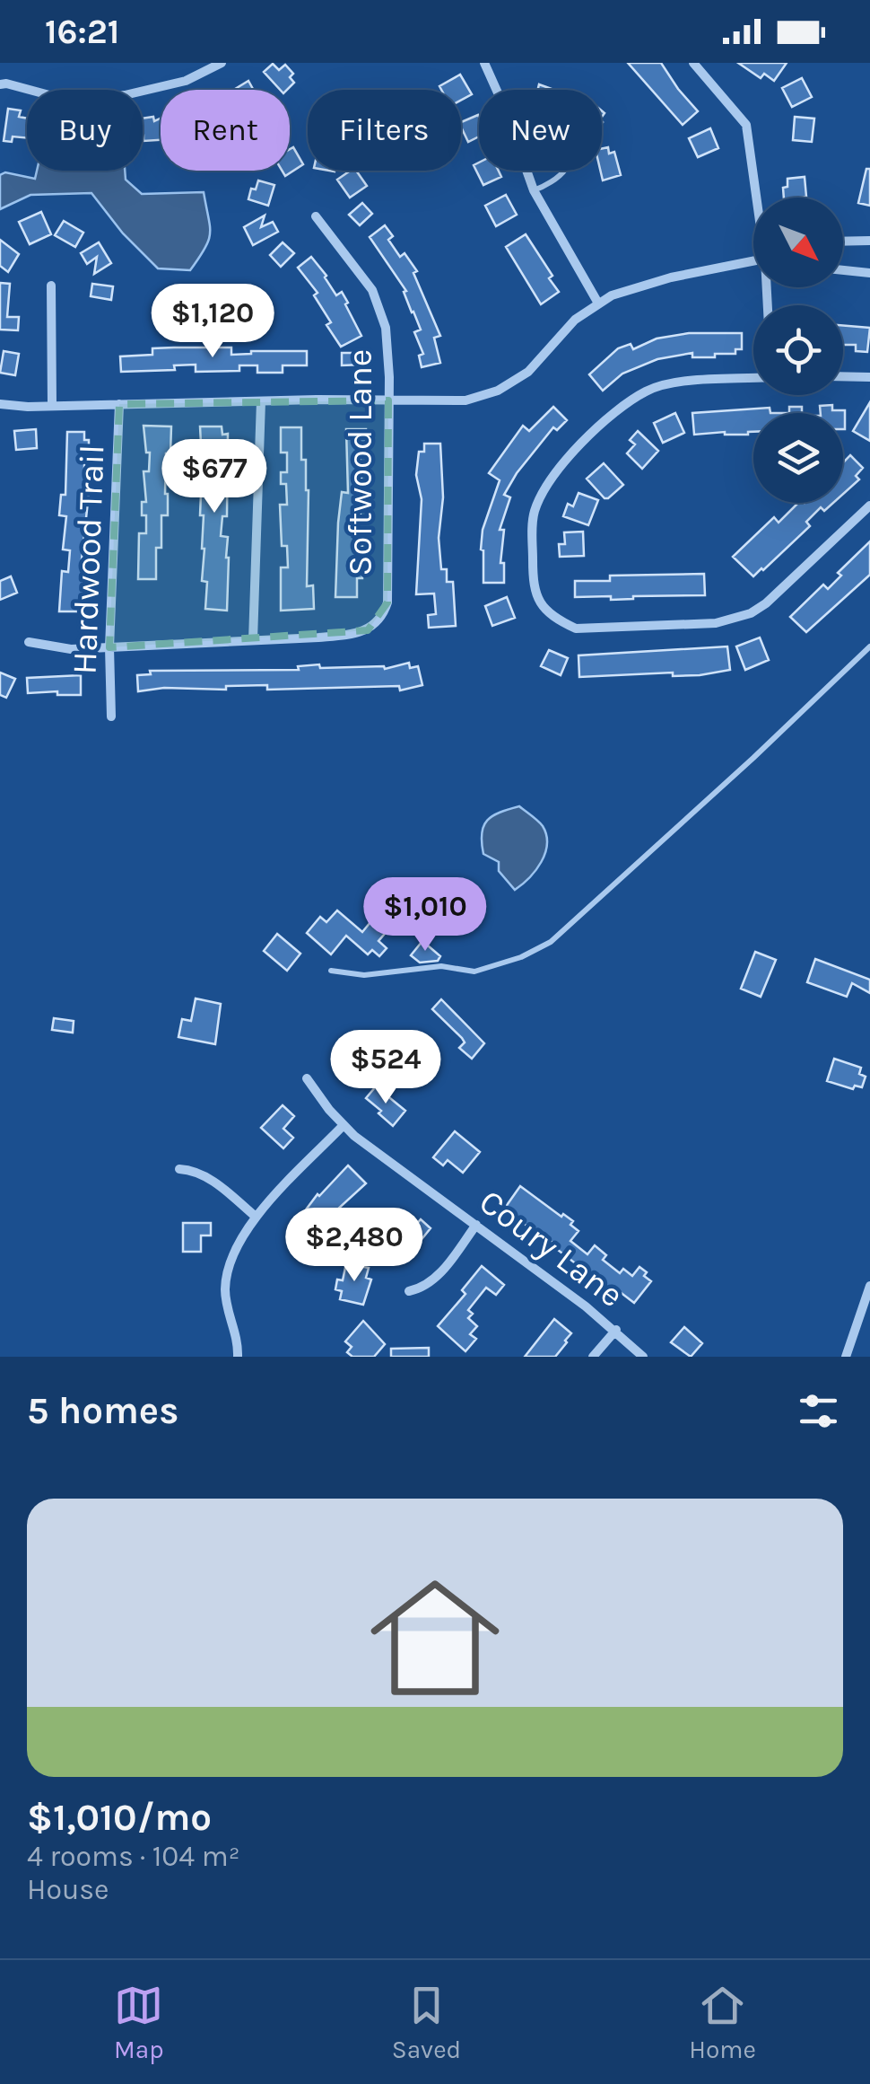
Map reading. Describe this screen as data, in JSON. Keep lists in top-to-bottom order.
{
  "streets": {
    "street": ["Softwood Lane", "Hardwood Trail", "Coury Lane"]
  },
  "north": "bottom right",
  "page": {
    "status": "16:21",
    "chip": [
      "Buy",
      "Rent",
      "Filters",
      "New"
    ],
    "price": [
      "$1,120",
      "$677",
      "$1,010",
      "$524",
      "$2,480"
    ],
    "heading": "5 homes",
    "list": [
      {
        "name": "$1,010/mo",
        "note": "4 rooms · 104 m² · House"
      }
    ],
    "tabs": ["Map", "Saved", "Home"]
  }
}
